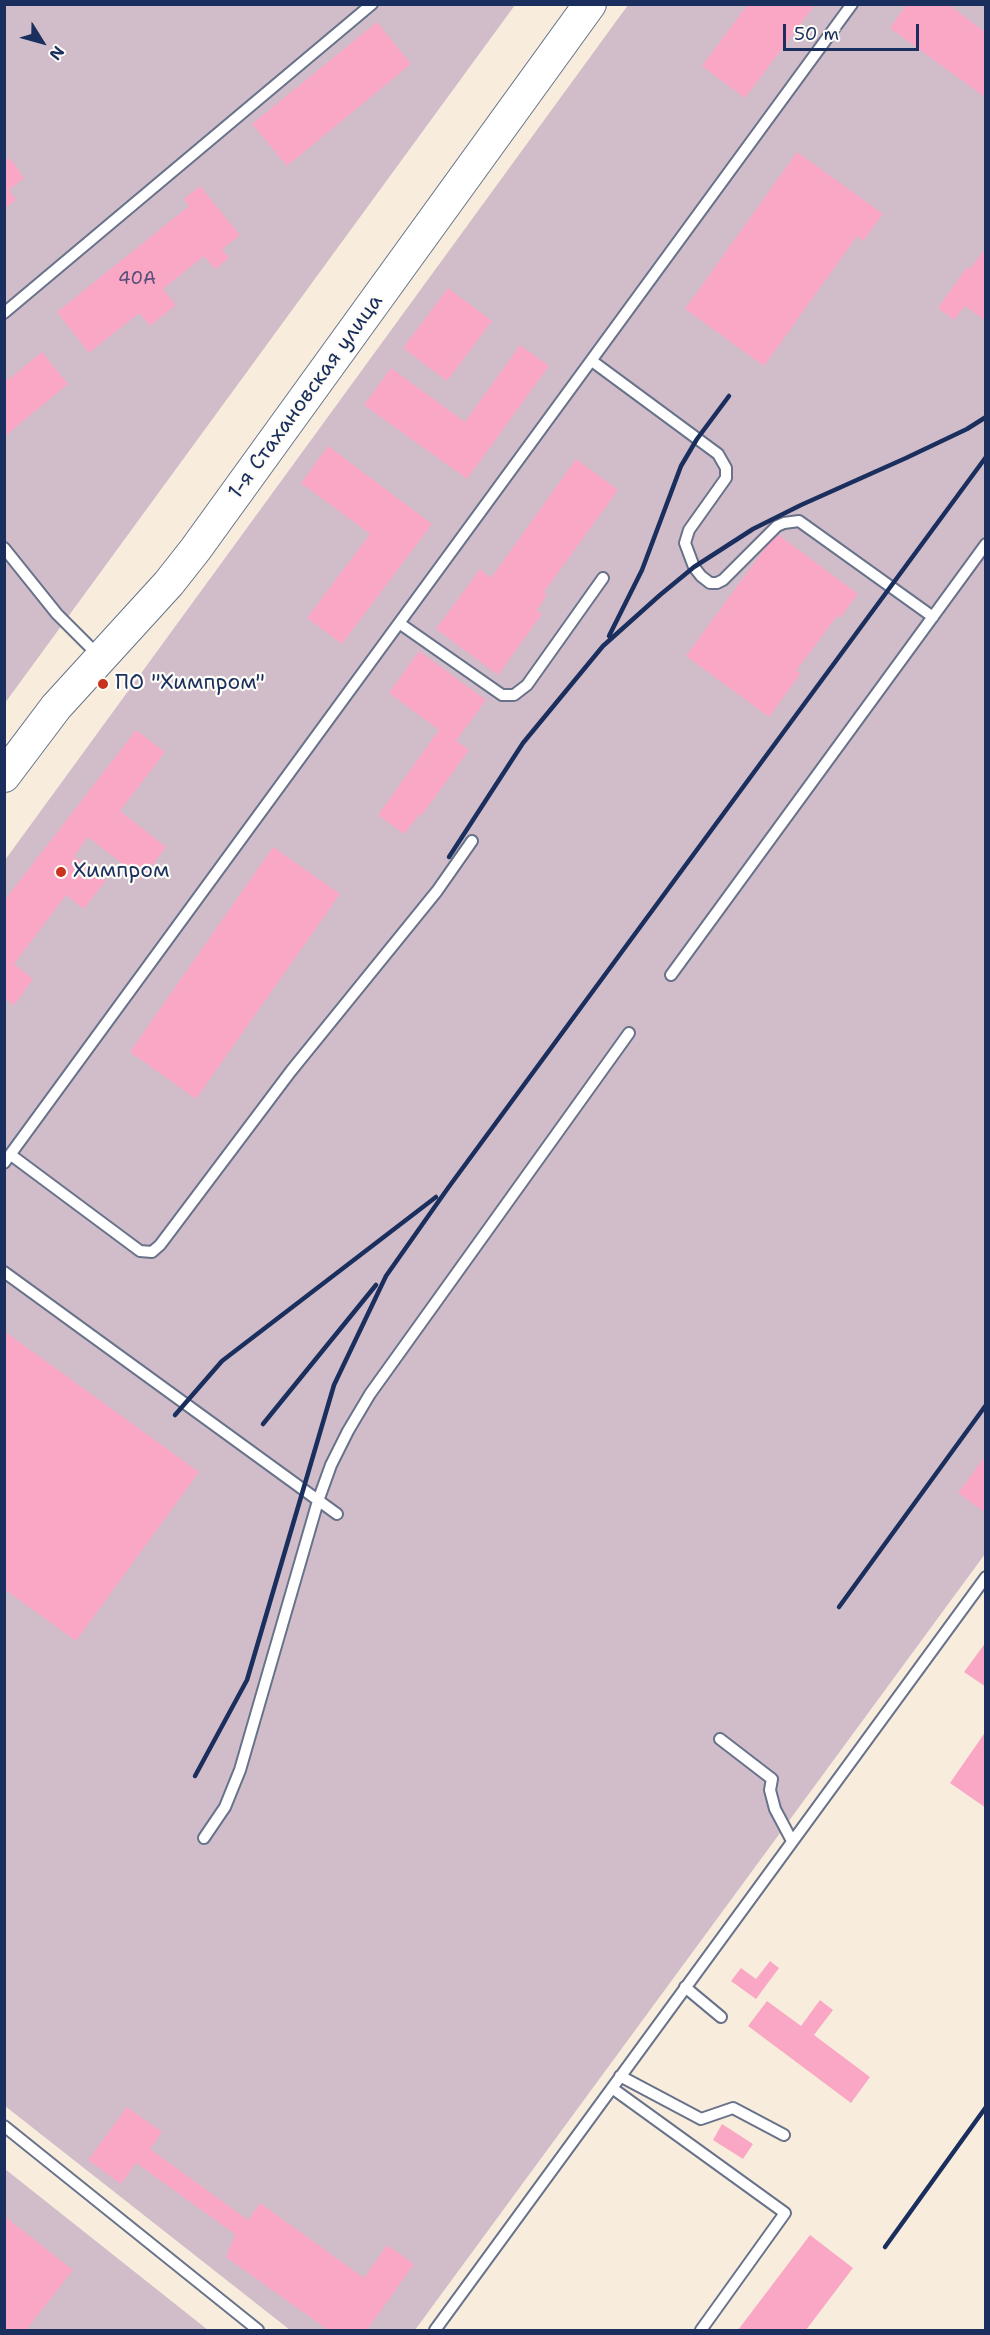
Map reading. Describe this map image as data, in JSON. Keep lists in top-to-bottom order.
{
  "streets": {
    "main road": ["1-я Стахановская улица"]
  },
  "places": ["ПО \"Химпром\"", "Химпром"],
  "house_numbers": ["40А"],
  "scale_bar": "50 m",
  "north": "bottom right"
}
